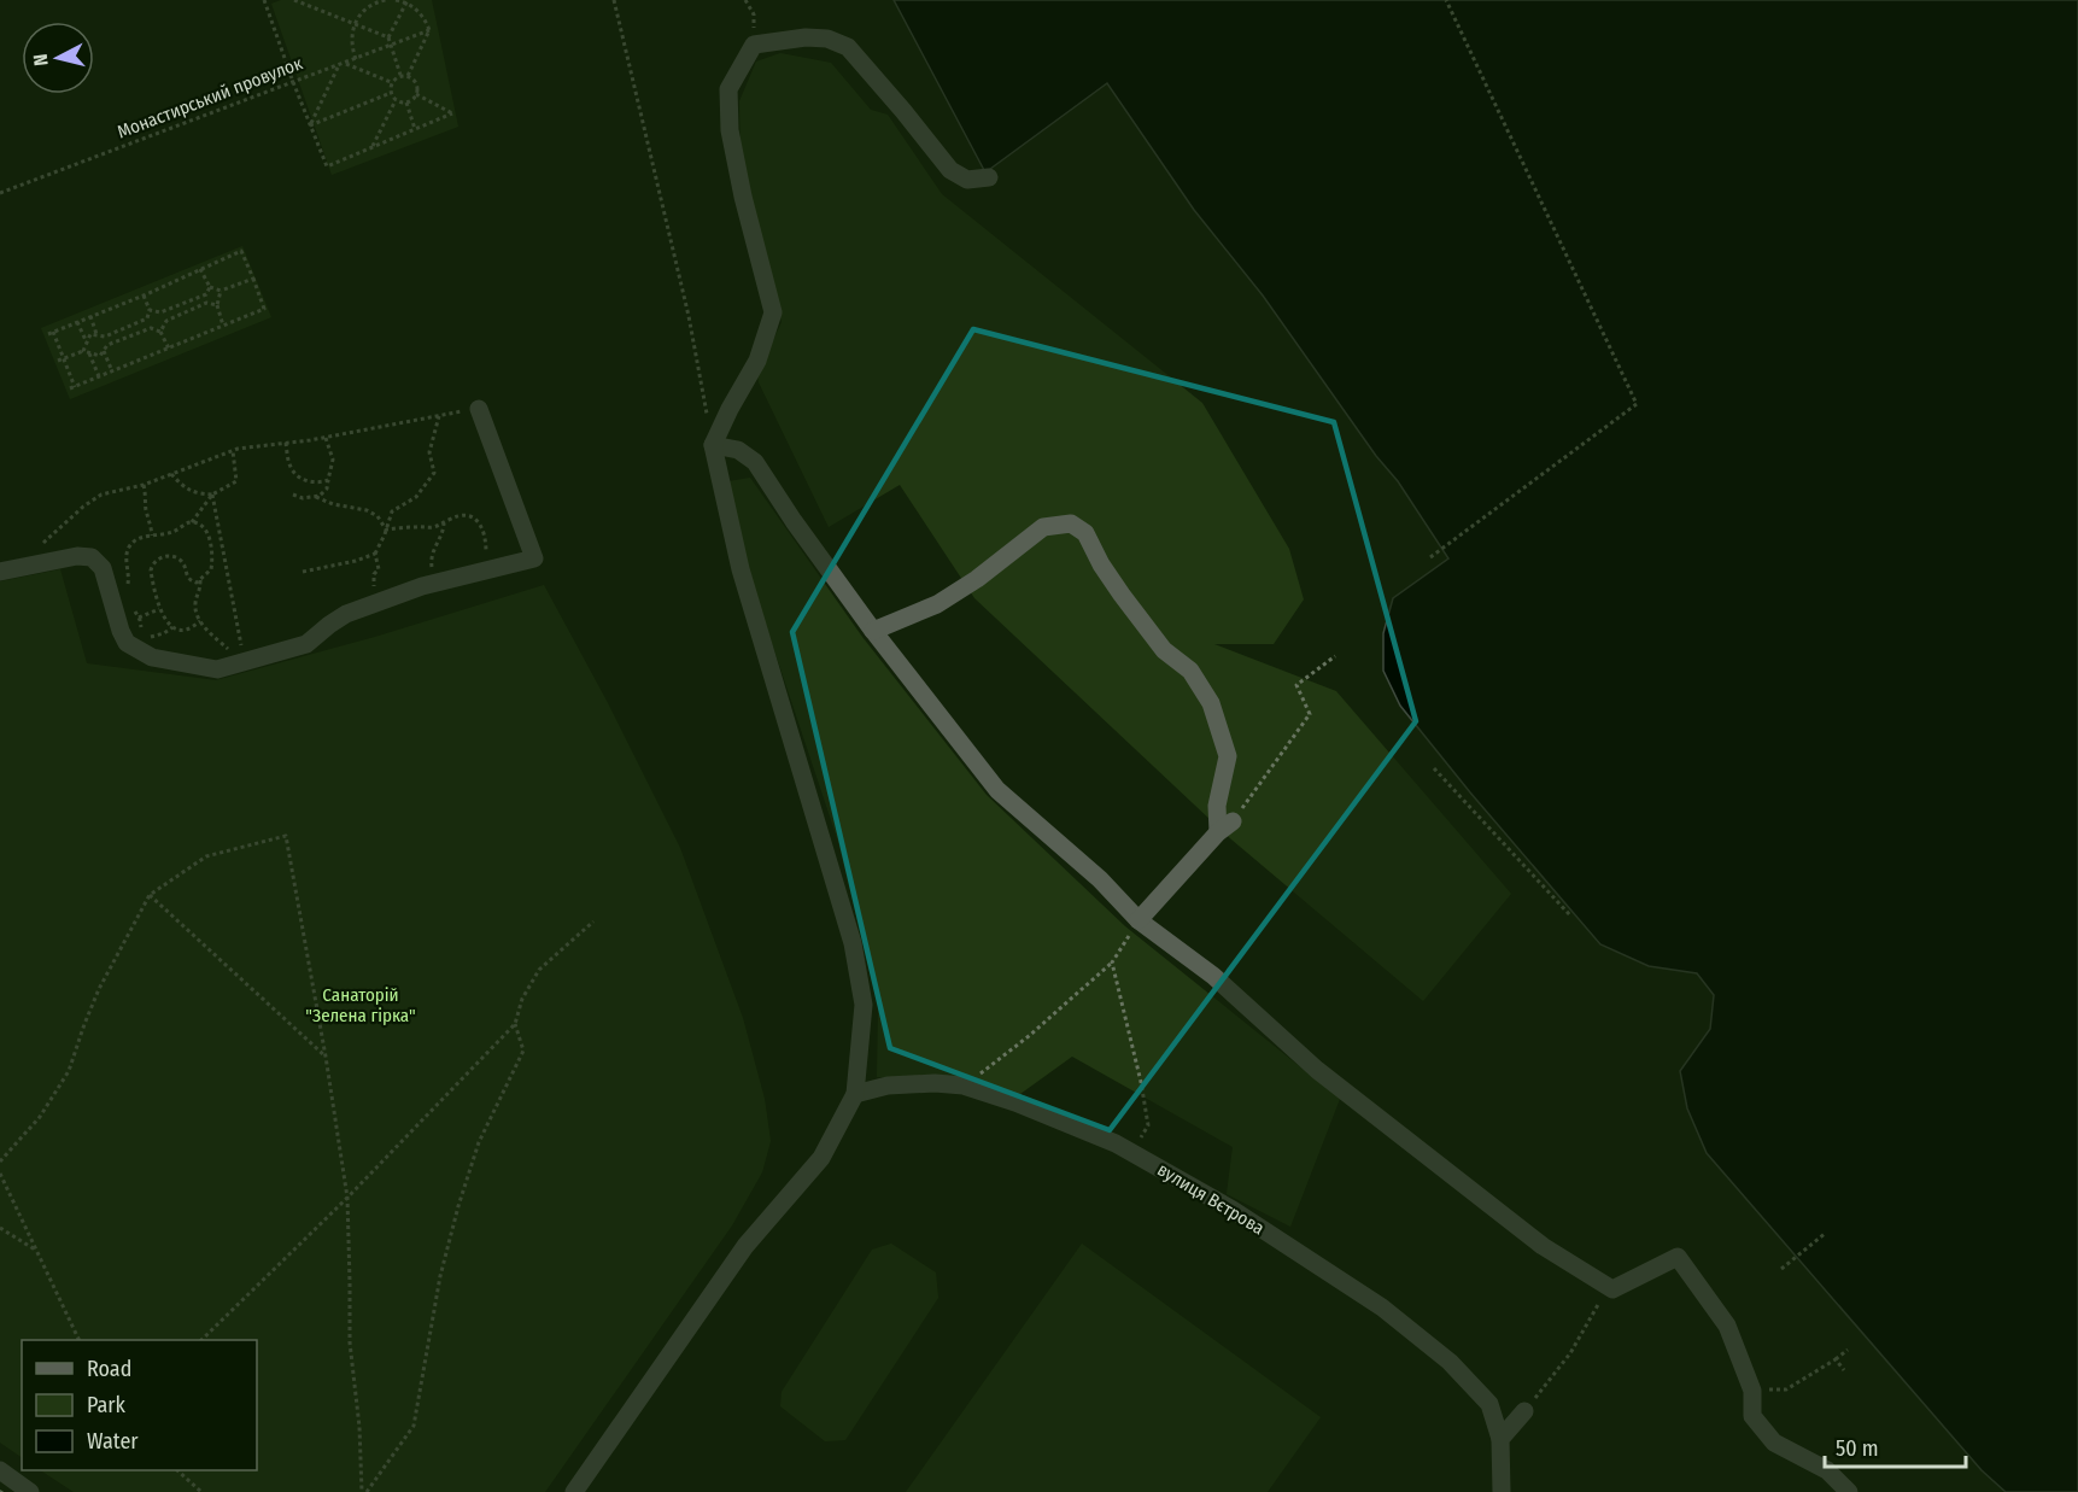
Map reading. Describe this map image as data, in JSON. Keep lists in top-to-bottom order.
{
  "streets": {
    "street": ["вулиця Вєтрова"],
    "path": ["Монастирський провулок"]
  },
  "parks": ["Санаторій \"Зелена гірка\""],
  "legend": ["Road", "Park", "Water"],
  "scale_bar": "50 m",
  "north": "left"
}
